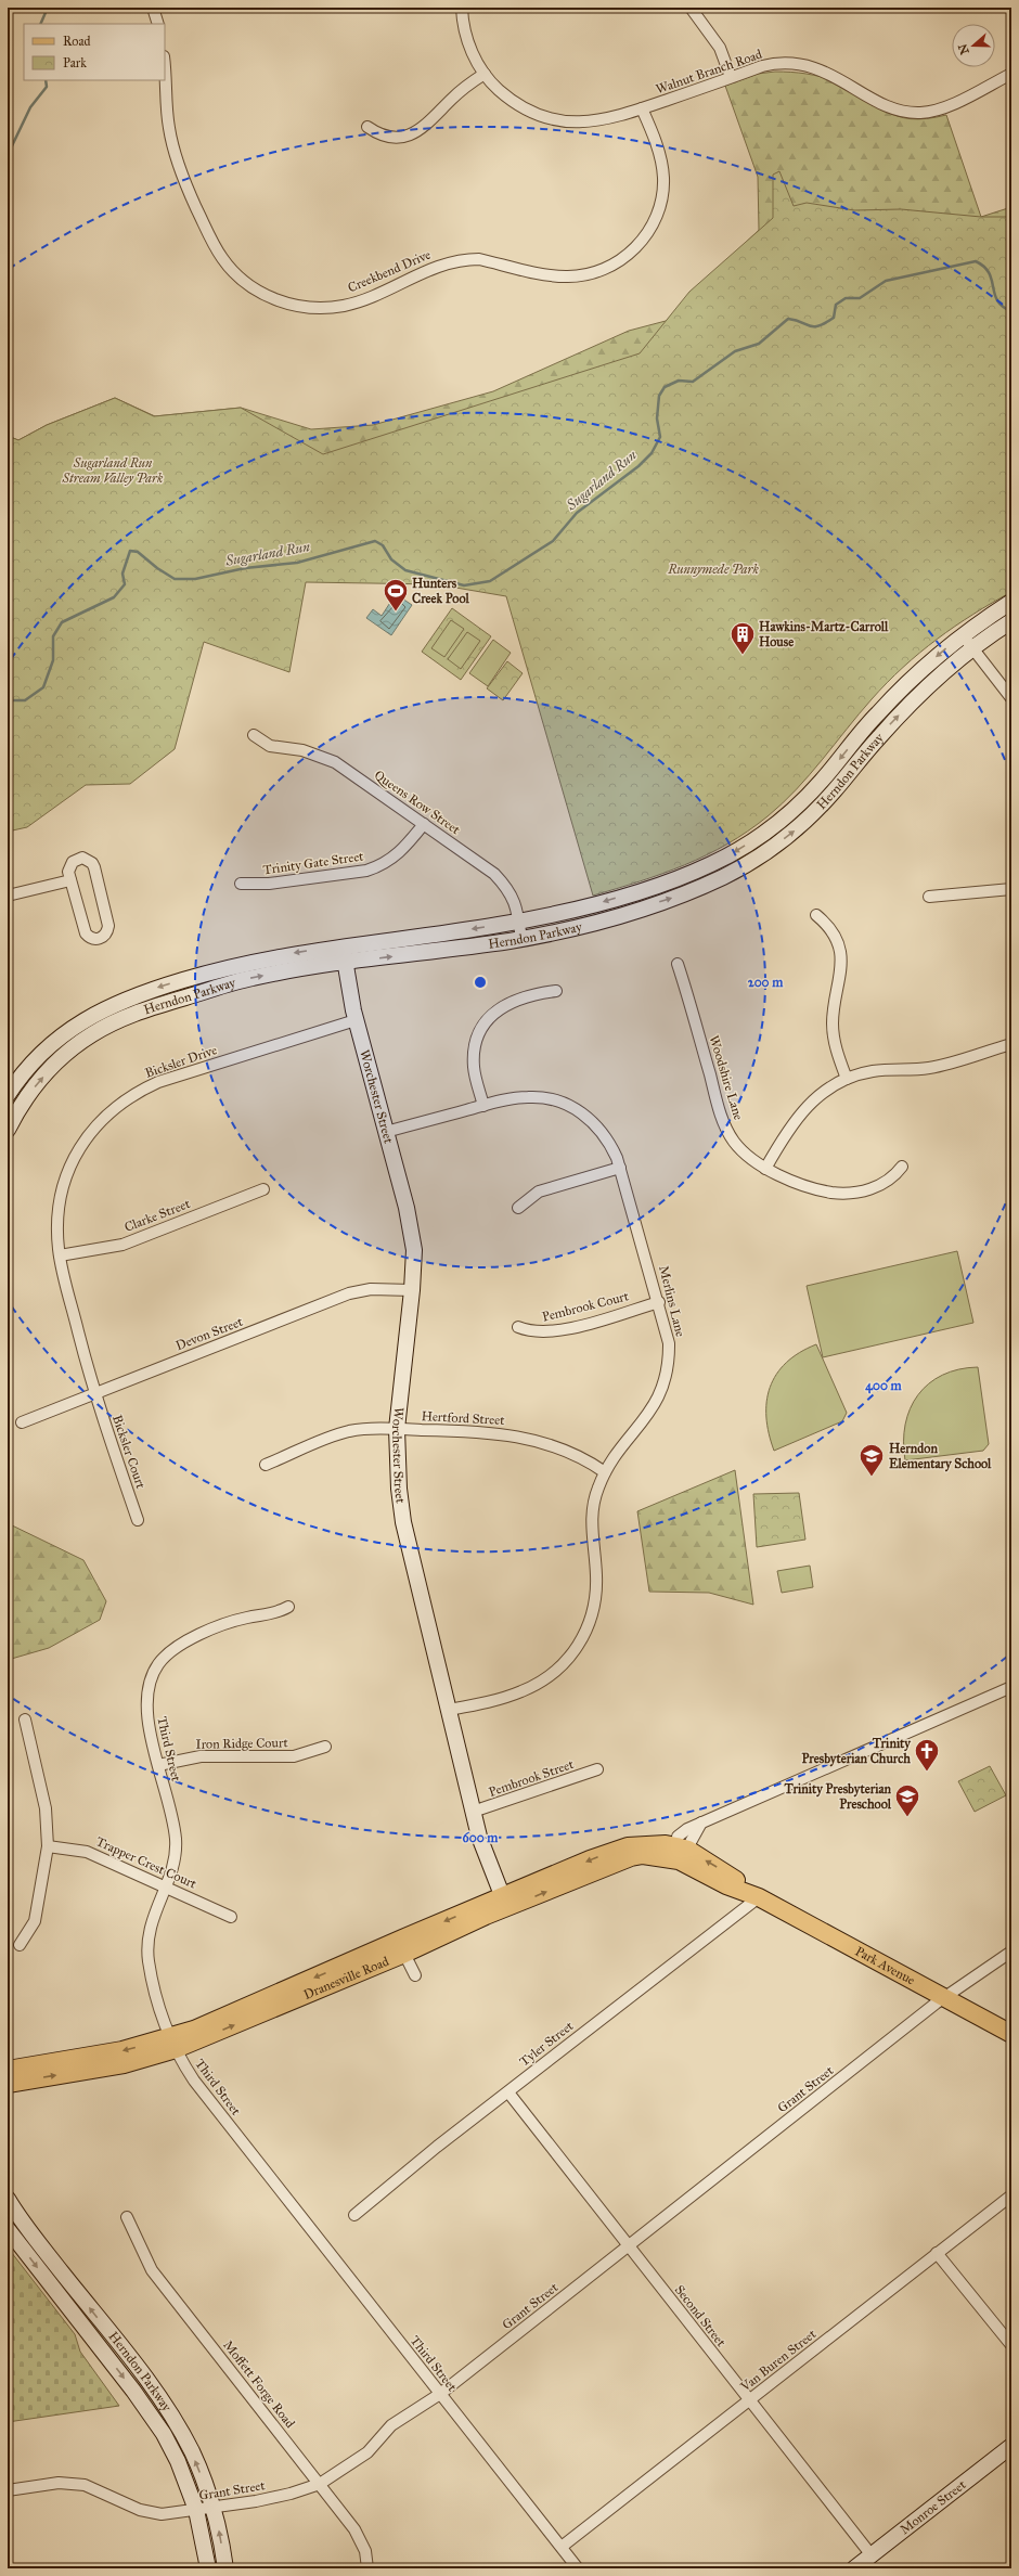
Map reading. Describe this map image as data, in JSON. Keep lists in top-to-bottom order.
{
  "streets": {
    "main road": [
      "Herndon Parkway",
      "Worchester Street",
      "Park Avenue",
      "Dranesville Road",
      "Monroe Street"
    ],
    "street": [
      "Walnut Branch Road",
      "Creekbend Drive",
      "Queens Row Street",
      "Trinity Gate Street",
      "Bicksler Drive",
      "Woodshire Lane",
      "Clarke Street",
      "Merlins Lane",
      "Pembrook Court",
      "Devon Street",
      "Hertford Street",
      "Bicksler Court",
      "Iron Ridge Court",
      "Third Street",
      "Pembrook Street",
      "Trapper Crest Court",
      "Tyler Street",
      "Grant Street",
      "Second Street",
      "Van Buren Street",
      "Moffett Forge Road"
    ]
  },
  "crossings": [
    ["Walnut Branch Road", "Creekbend Drive"],
    ["Herndon Parkway", "Queens Row Street"],
    ["Herndon Parkway", "Worchester Street"],
    ["Herndon Parkway", "Grant Street"],
    ["Queens Row Street", "Trinity Gate Street"],
    ["Bicksler Drive", "Worchester Street"],
    ["Bicksler Drive", "Clarke Street"],
    ["Bicksler Drive", "Devon Street"],
    ["Bicksler Drive", "Bicksler Court"],
    ["Worchester Street", "Merlins Lane"],
    ["Worchester Street", "Devon Street"],
    ["Worchester Street", "Hertford Street"],
    ["Worchester Street", "Pembrook Street"],
    ["Worchester Street", "Dranesville Road"],
    ["Merlins Lane", "Pembrook Court"],
    ["Merlins Lane", "Hertford Street"],
    ["Devon Street", "Bicksler Court"],
    ["Iron Ridge Court", "Third Street"],
    ["Third Street", "Trapper Crest Court"],
    ["Third Street", "Dranesville Road"],
    ["Third Street", "Grant Street"],
    ["Third Street", "Van Buren Street"],
    ["Park Avenue", "Dranesville Road"],
    ["Park Avenue", "Tyler Street"],
    ["Park Avenue", "Grant Street"],
    ["Tyler Street", "Second Street"],
    ["Grant Street", "Second Street"],
    ["Grant Street", "Moffett Forge Road"],
    ["Second Street", "Van Buren Street"],
    ["Second Street", "Monroe Street"]
  ],
  "water": ["Sugarland Run"],
  "parks": ["Sugarland Run Stream Valley Park", "Runnymede Park"],
  "places": {
    "sports": ["Hunters Creek Pool"],
    "building": ["Hawkins-Martz-Carroll House"],
    "school or university": ["Herndon Elementary School", "Trinity Presbyterian Preschool"],
    "church": ["Trinity Presbyterian Church"]
  },
  "legend": ["Road", "Park"],
  "north": "left",
  "rings": ["200 m", "400 m", "600 m"]
}
